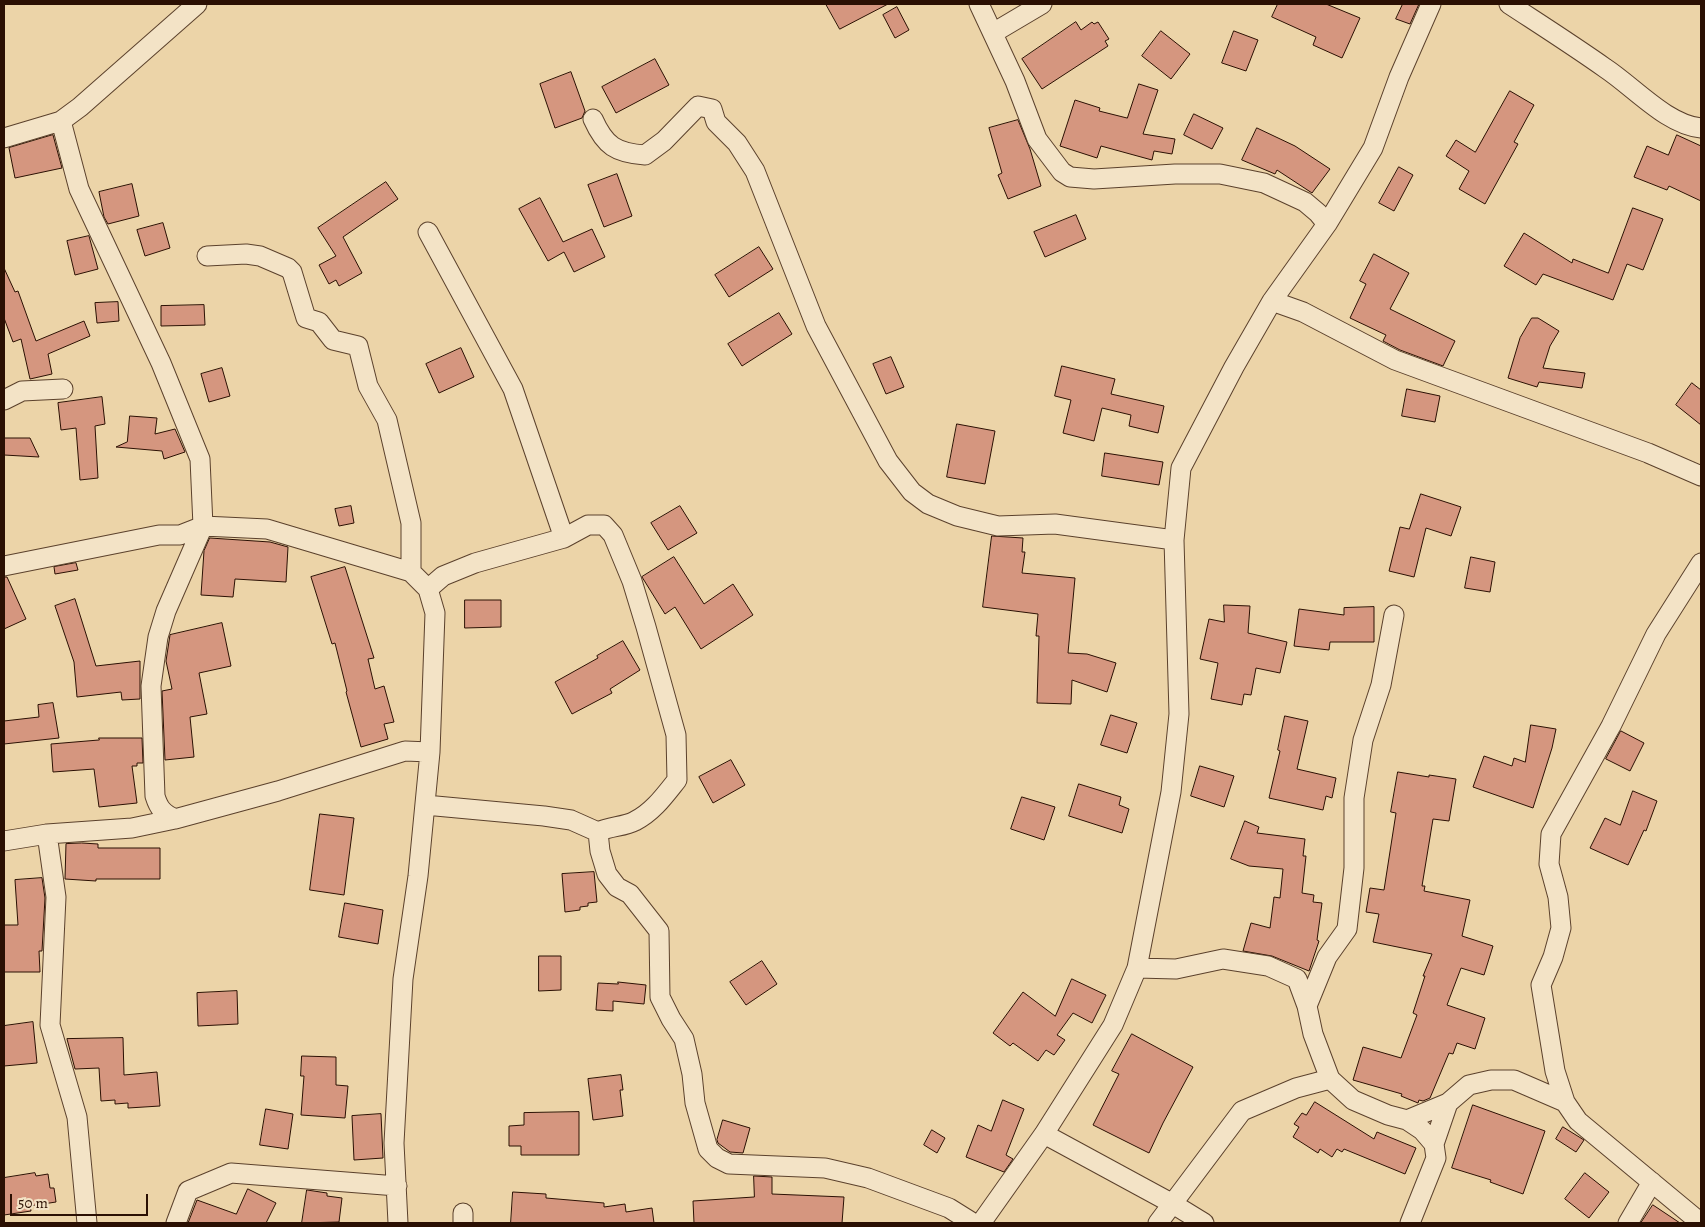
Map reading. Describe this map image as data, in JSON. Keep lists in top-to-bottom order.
{
  "scale_bar": "50 m"
}
